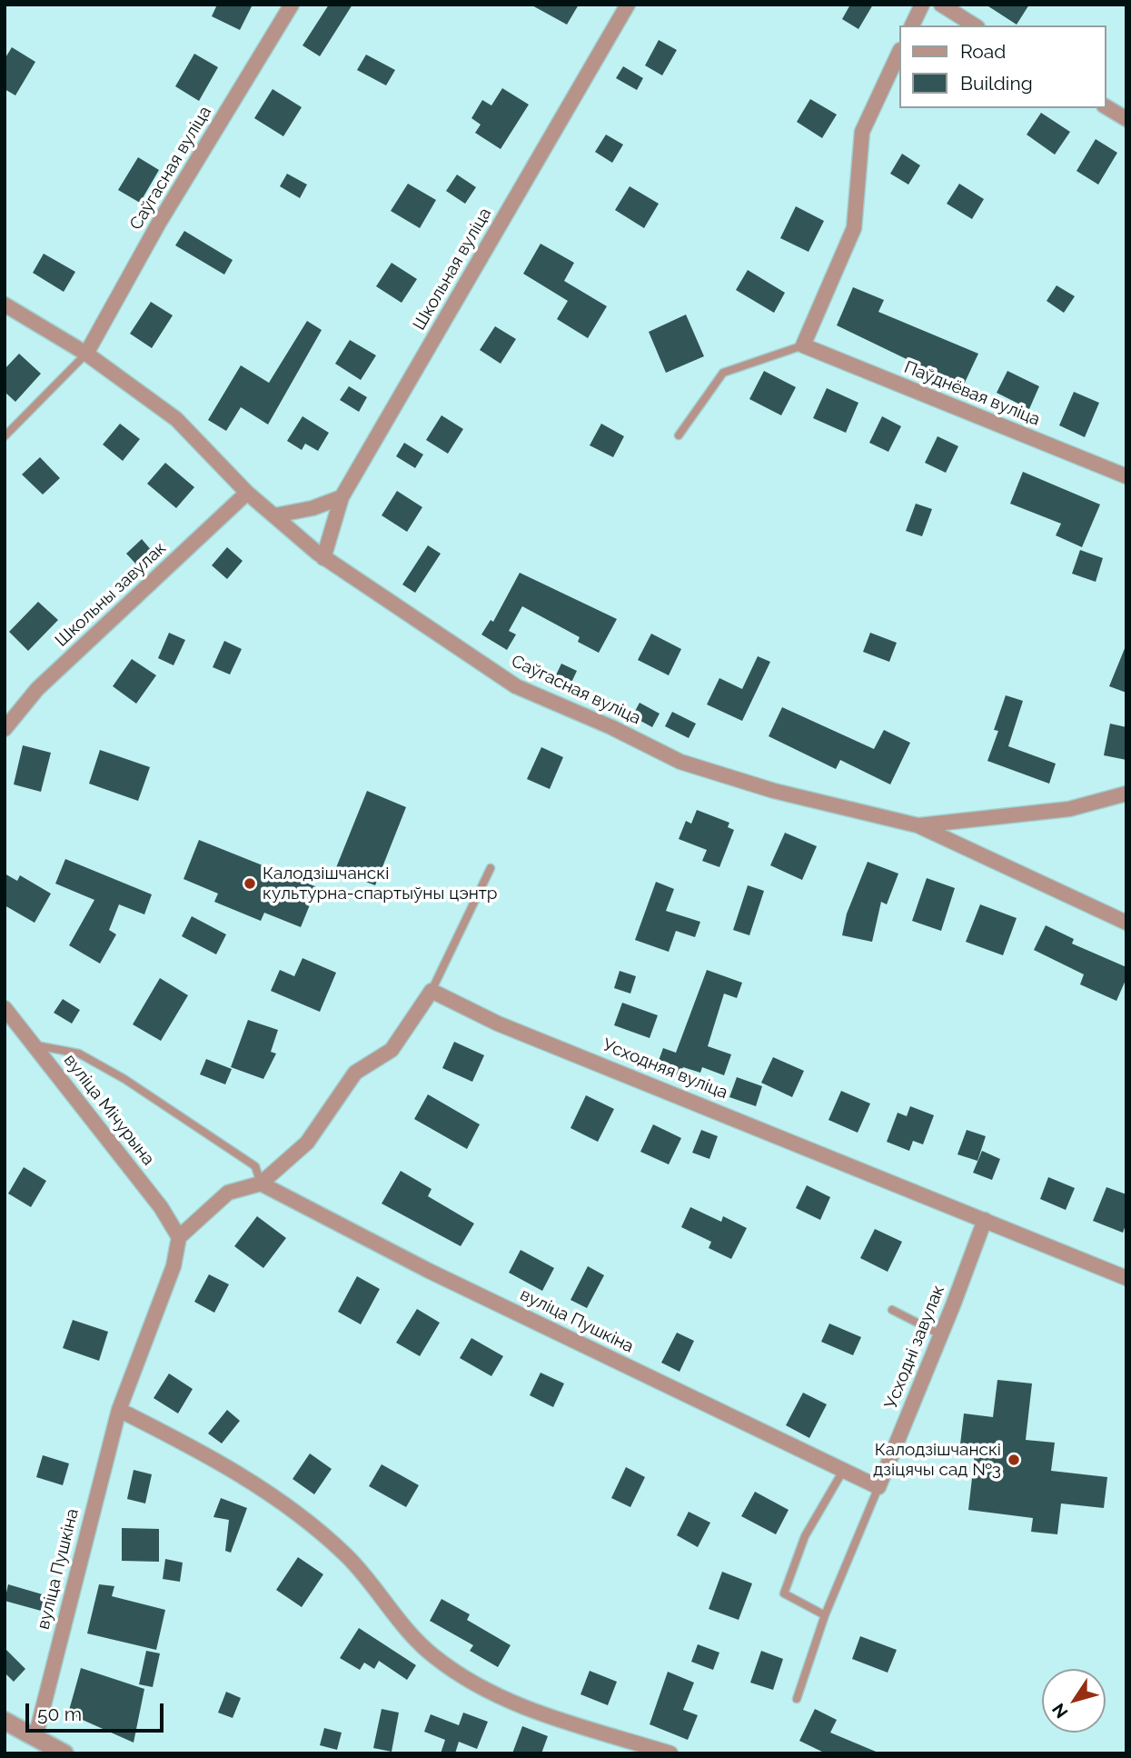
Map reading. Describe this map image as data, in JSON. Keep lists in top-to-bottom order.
{
  "streets": {
    "street": [
      "Саўгасная вуліца",
      "Школьная вуліца",
      "Паўднёвая вуліца",
      "Школьны завулак",
      "Усходняя вуліца",
      "вуліца Мічурына",
      "вуліца Пушкіна",
      "Усходні завулак"
    ]
  },
  "crossings": [
    ["Саўгасная вуліца", "Школьная вуліца"],
    ["Саўгасная вуліца", "Школьны завулак"],
    ["Усходняя вуліца", "Усходні завулак"],
    ["вуліца Мічурына", "вуліца Пушкіна"],
    ["вуліца Пушкіна", "Усходні завулак"]
  ],
  "places": ["Калодзішчанскі культурна-спартыўны цэнтр", "Калодзішчанскі дзіцячы сад №3"],
  "legend": ["Road", "Building"],
  "scale_bar": "50 m",
  "north": "bottom left"
}
